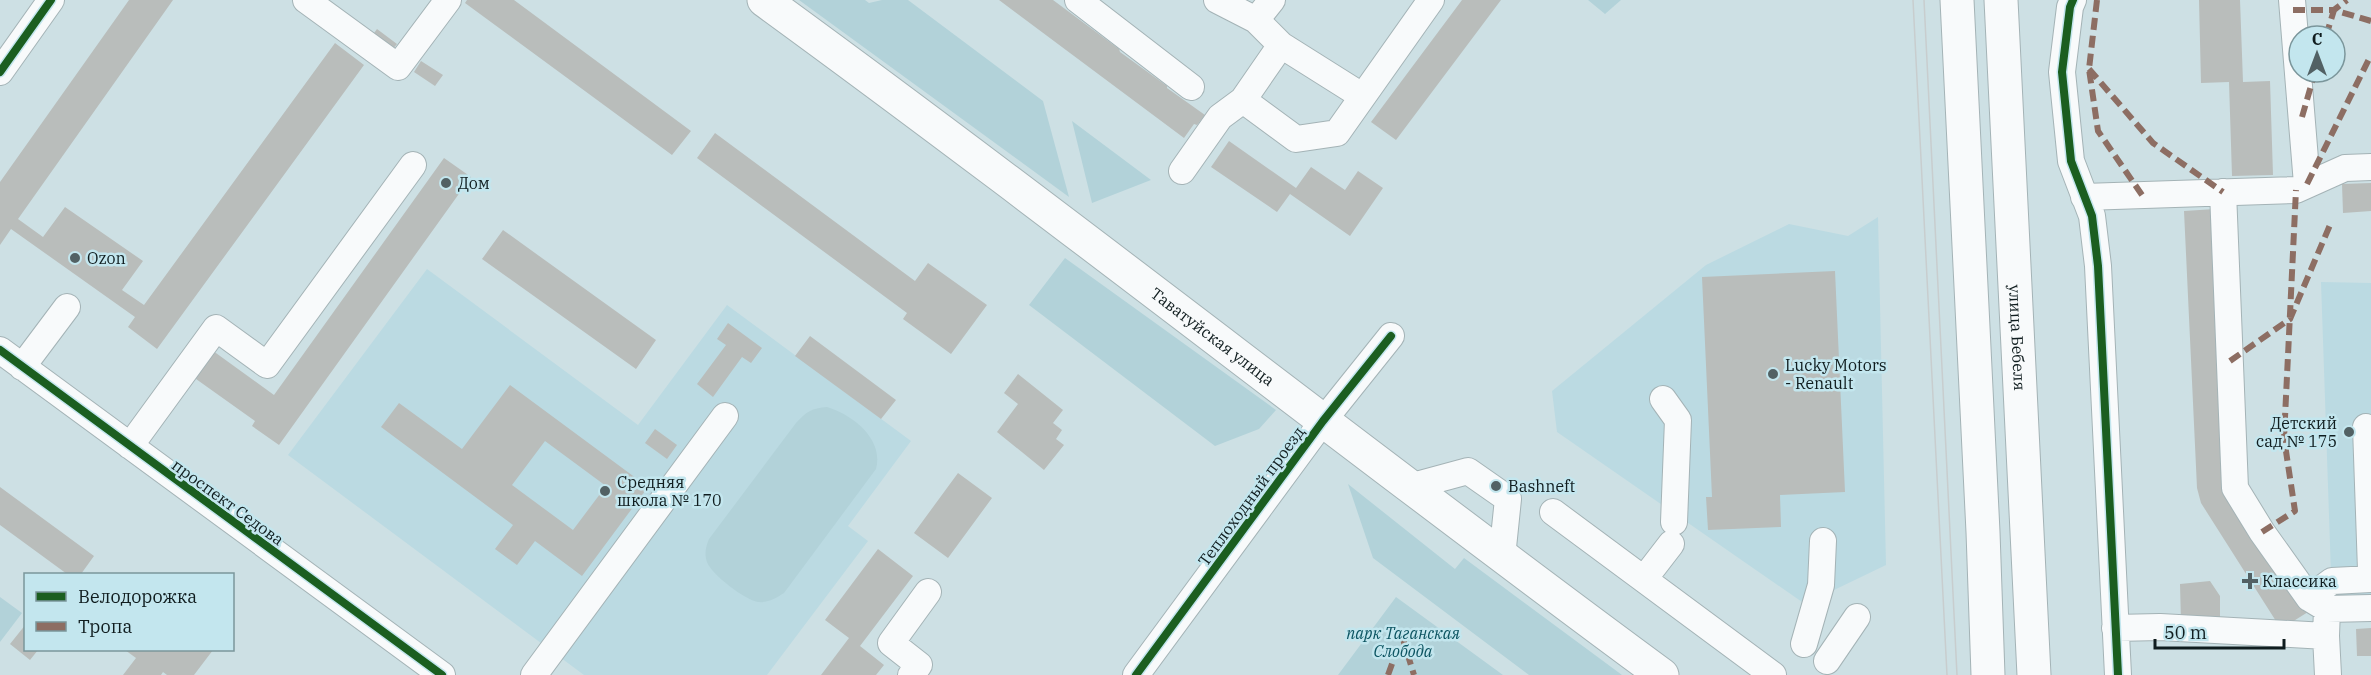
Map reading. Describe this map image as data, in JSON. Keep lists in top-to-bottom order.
{
  "streets": {
    "main road": ["Таватуйская улица", "улица Бебеля"],
    "street": ["Теплоходный проезд", "проспект Седова"]
  },
  "crossings": [
    ["Таватуйская улица", "Теплоходный проезд"]
  ],
  "parks": ["парк Таганская Слобода"],
  "places": {
    "other": [
      "Дом",
      "Ozon",
      "Lucky Motors - Renault",
      "Детский сад № 175",
      "Bashneft",
      "Средняя школа № 170"
    ],
    "health": ["Классика"]
  },
  "legend": ["Велодорожка", "Тропа"],
  "scale_bar": "50 m",
  "north": "top"
}
